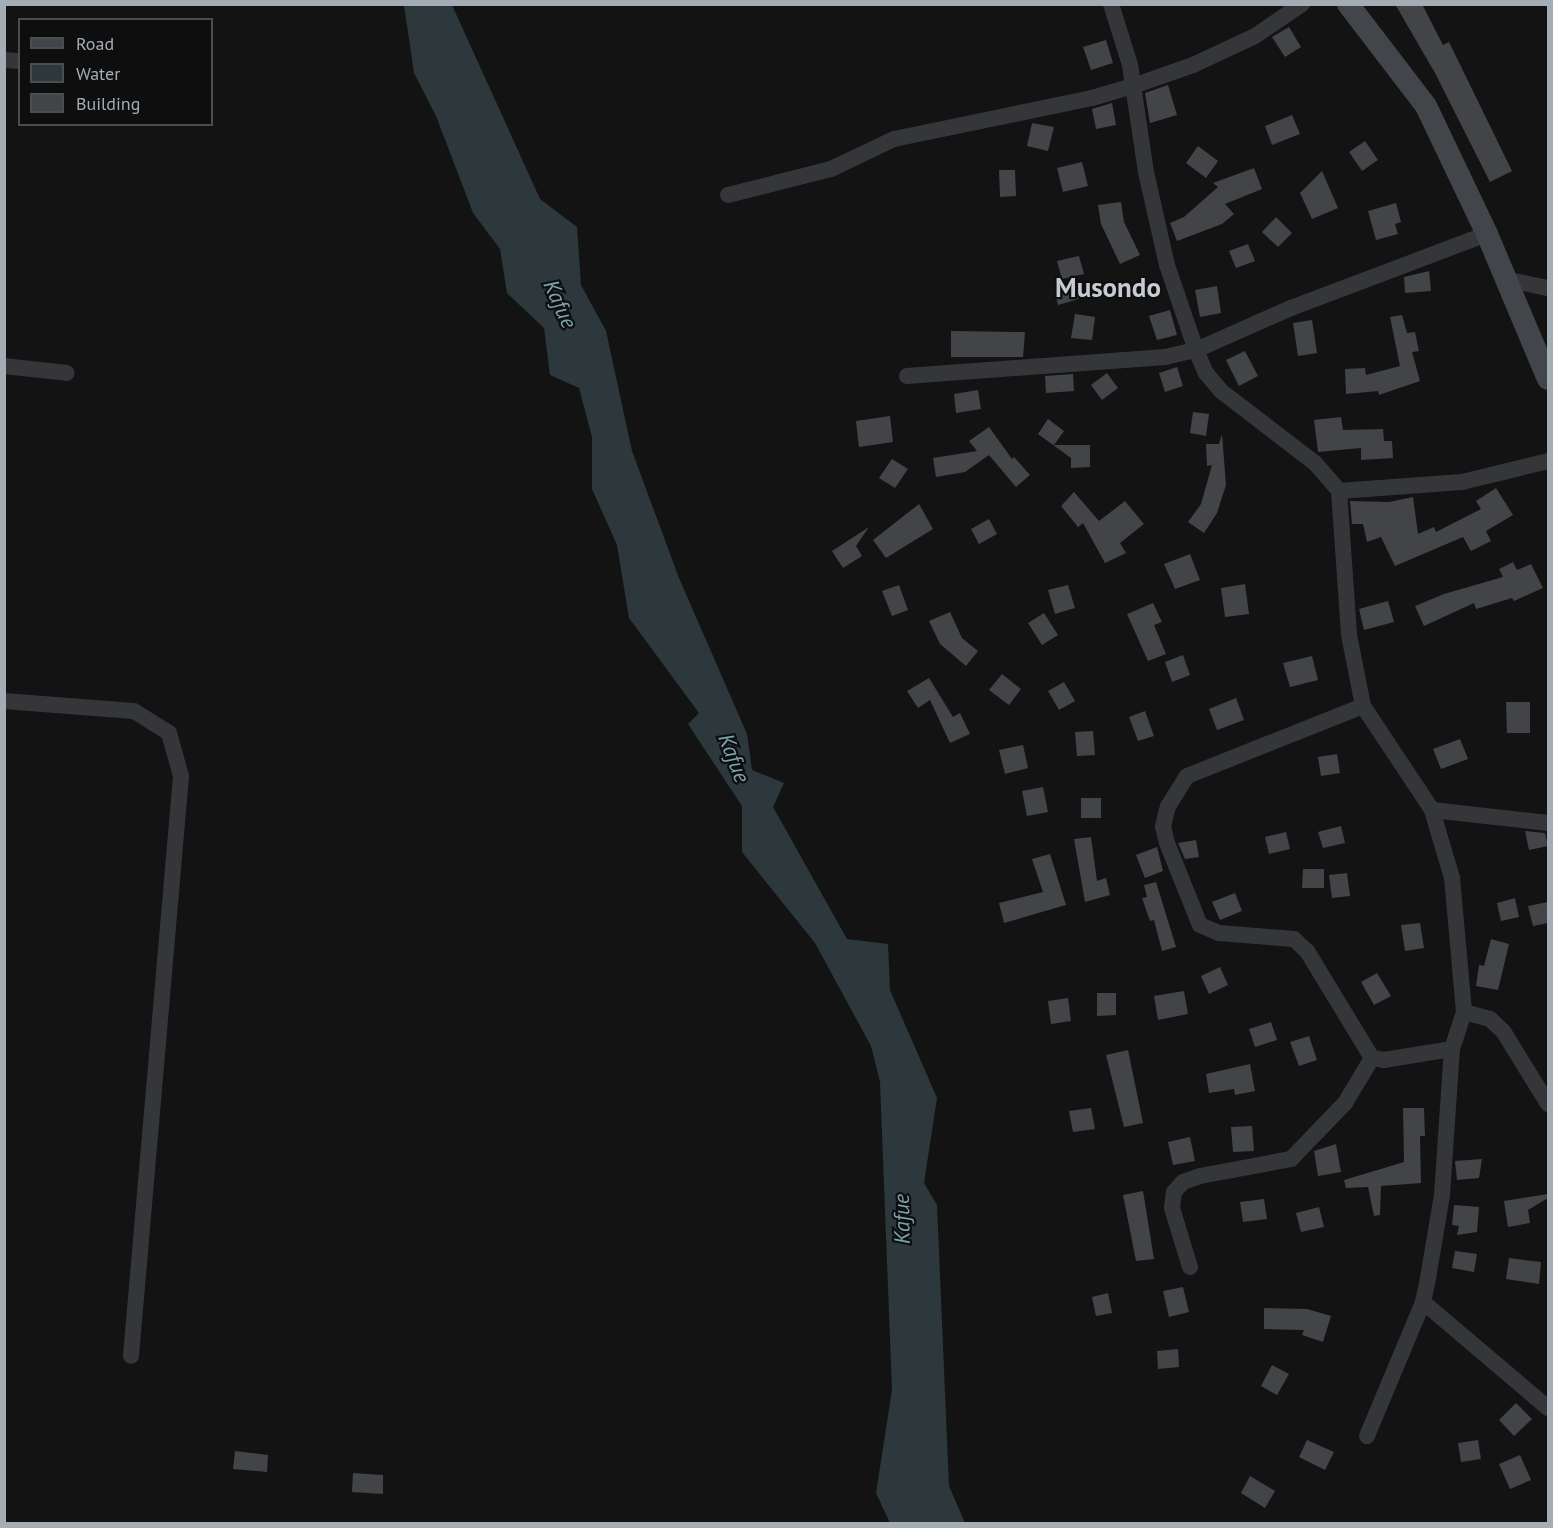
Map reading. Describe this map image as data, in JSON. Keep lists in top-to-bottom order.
{
  "districts": ["Musondo"],
  "water": ["Kafue"],
  "legend": ["Road", "Water", "Building"]
}
